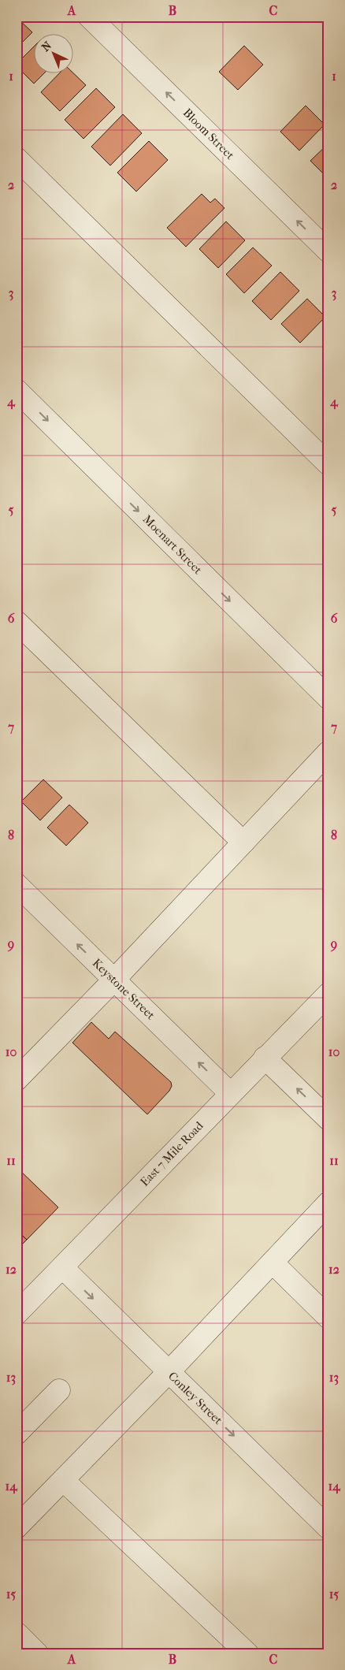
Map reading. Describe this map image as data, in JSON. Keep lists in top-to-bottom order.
{
  "streets": {
    "street": [
      "Bloom Street",
      "Moenart Street",
      "Keystone Street",
      "East 7 Mile Road",
      "Conley Street"
    ]
  },
  "crossings": [
    ["Keystone Street", "East 7 Mile Road"],
    ["East 7 Mile Road", "Conley Street"]
  ],
  "north": "top left",
  "grid": {
    "columns": ["A", "B", "C"],
    "rows": [
      "1",
      "2",
      "3",
      "4",
      "5",
      "6",
      "7",
      "8",
      "9",
      "10",
      "11",
      "12",
      "13",
      "14",
      "15"
    ]
  }
}
